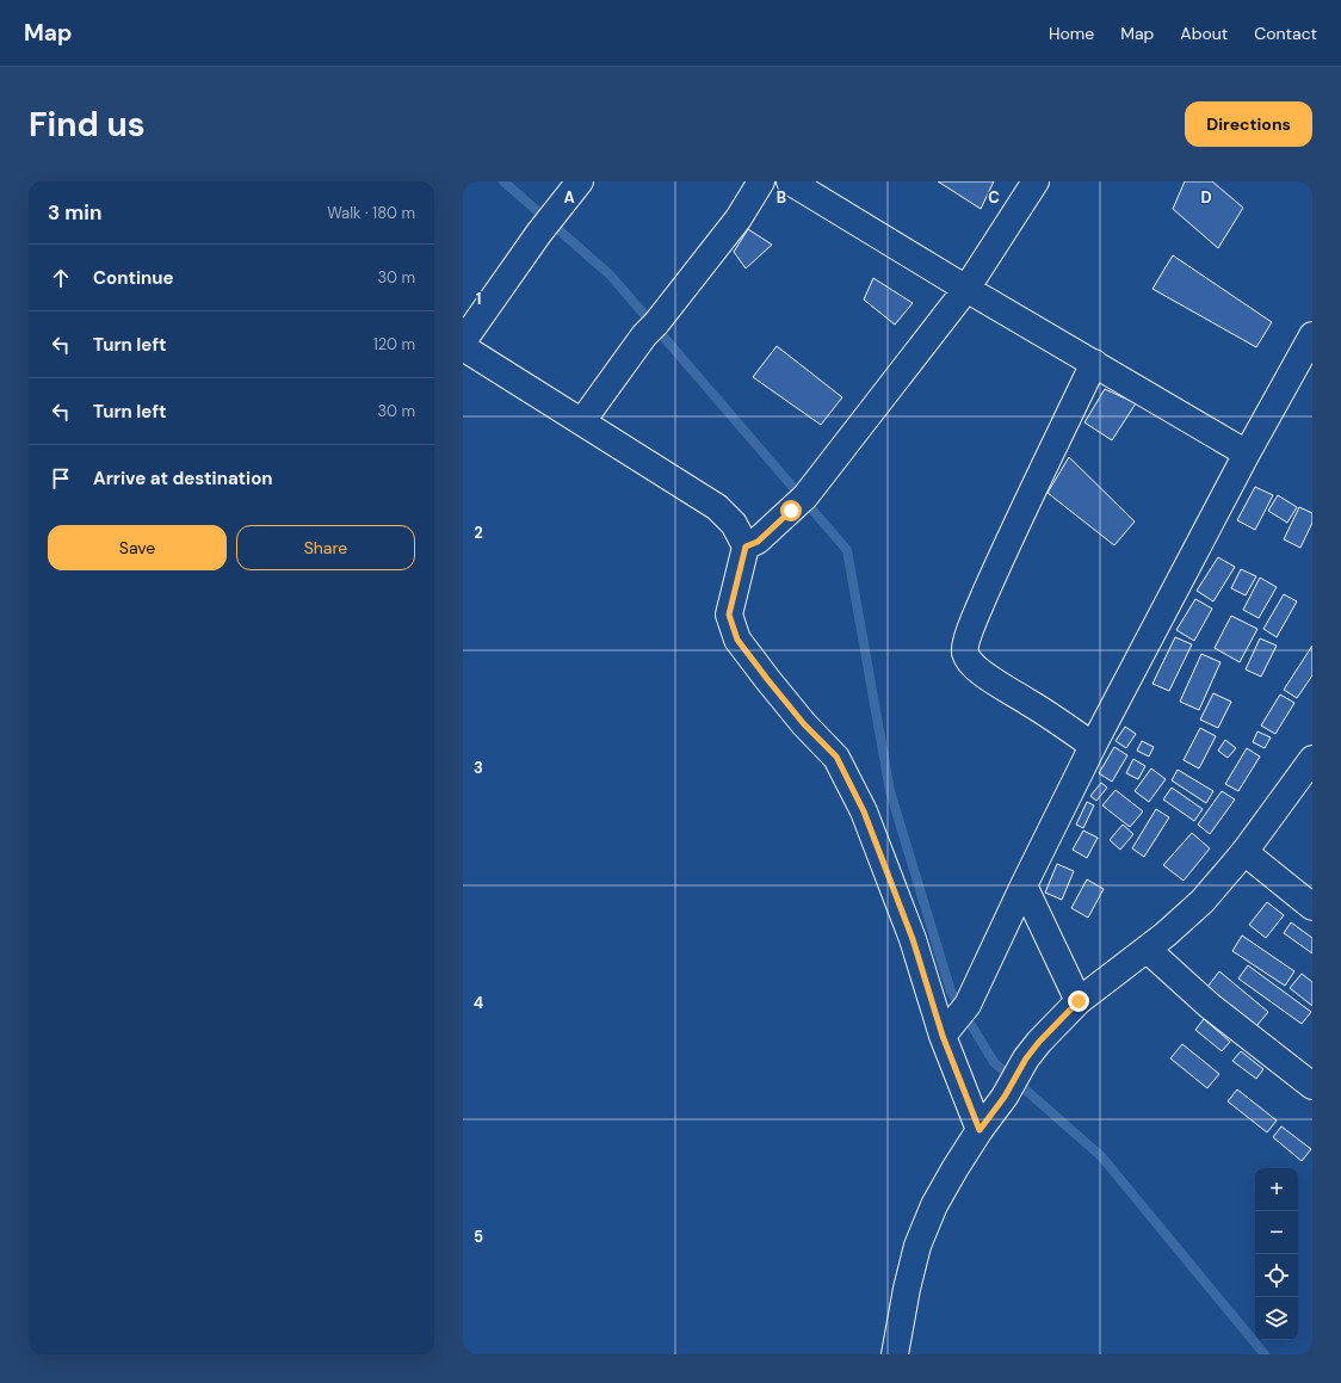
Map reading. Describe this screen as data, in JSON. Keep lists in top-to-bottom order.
{
  "page": {
    "header": "Map",
    "nav": [
      "Home",
      "Map",
      "About",
      "Contact"
    ],
    "buttons": [
      "Directions",
      ["Save", "Share"]
    ],
    "title": "Find us",
    "heading": ["3 min", "Walk · 180 m"],
    "list": [
      ["Continue", "30 m"],
      ["Turn left", "120 m"],
      ["Turn left", "30 m"],
      "Arrive at destination"
    ],
    "map_buttons": ["+", "−"]
  },
  "grid": {
    "columns": [
      "A",
      "B",
      "C",
      "D"
    ],
    "rows": [
      "1",
      "2",
      "3",
      "4",
      "5"
    ]
  }
}
